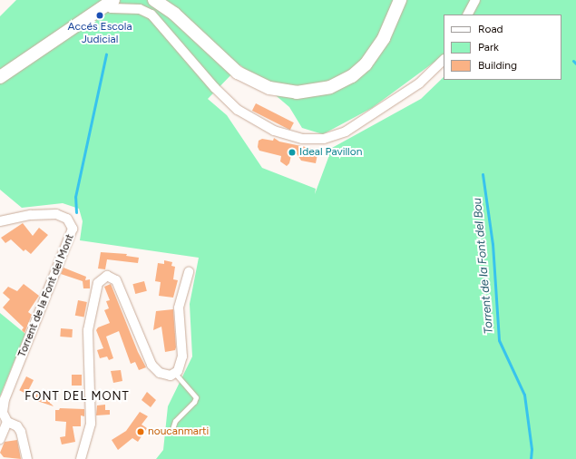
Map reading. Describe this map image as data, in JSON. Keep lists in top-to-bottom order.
{
  "streets": {
    "street": ["Torrent de la Font del Mont"]
  },
  "districts": ["FONT DEL MONT"],
  "water": ["Torrent de la Font del Bou"],
  "places": ["Accés Escola Judicial", "Ideal Pavillon", "noucanmarti"],
  "legend": ["Road", "Park", "Building"]
}
